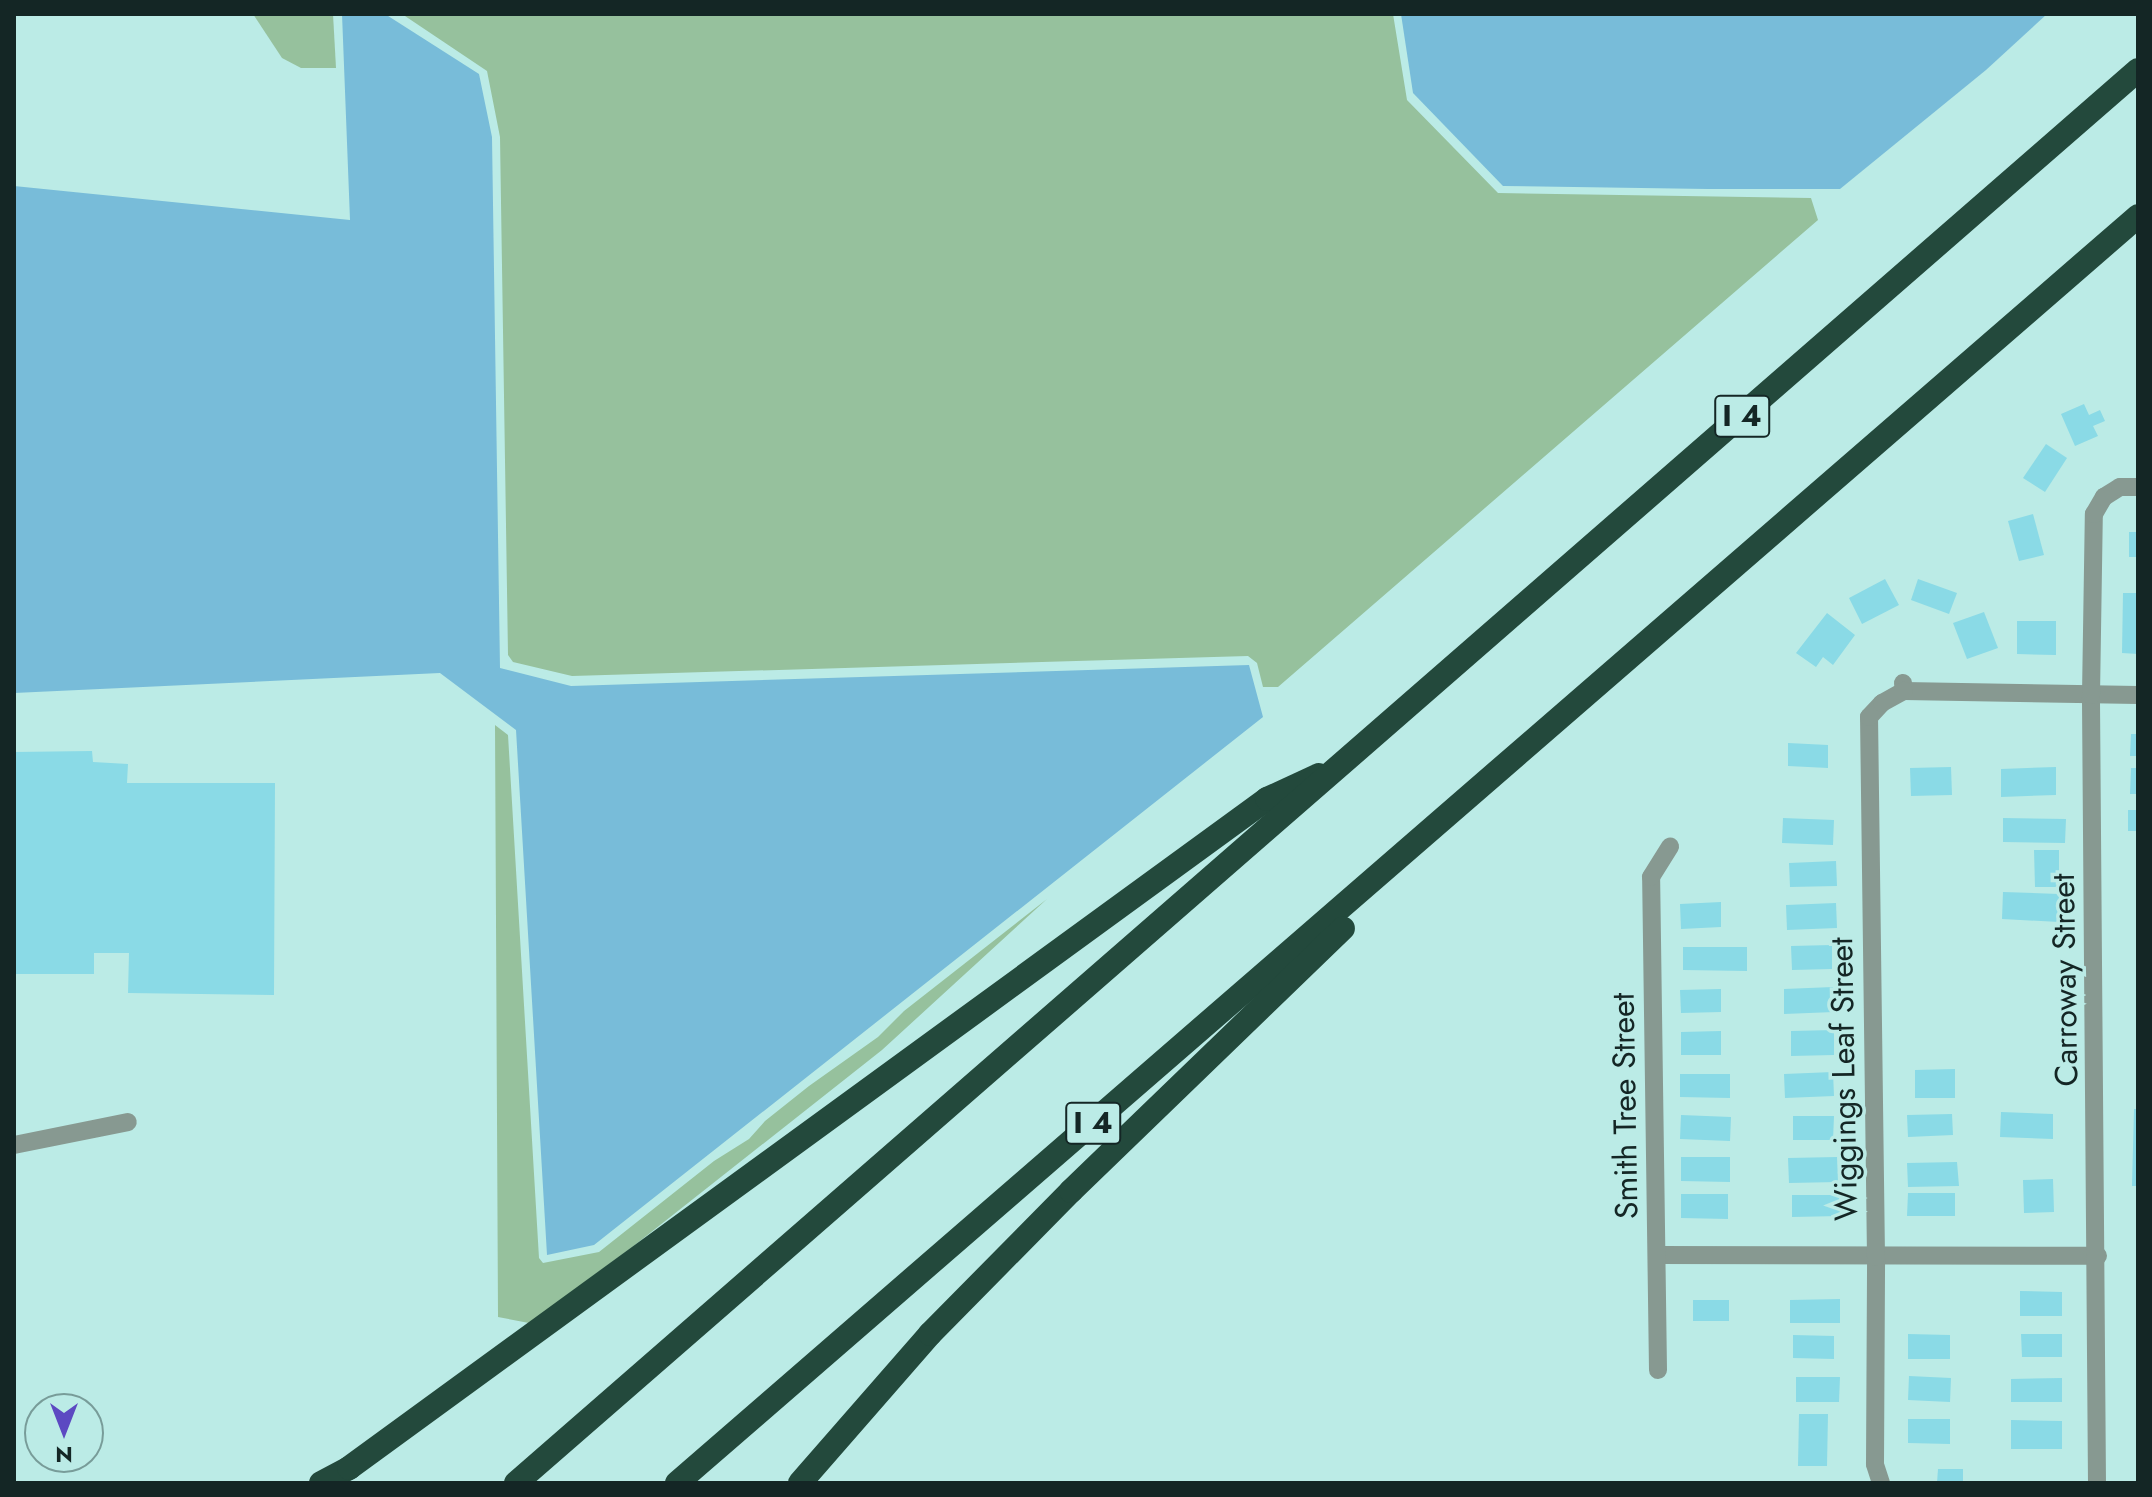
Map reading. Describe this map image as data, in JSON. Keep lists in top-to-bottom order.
{
  "streets": {
    "highway": ["I 4"],
    "street": ["Carroway Street", "Wiggings Leaf Street", "Smith Tree Street"]
  },
  "crossings": [
    ["Carroway Street", "Wiggings Leaf Street"]
  ],
  "north": "bottom"
}
